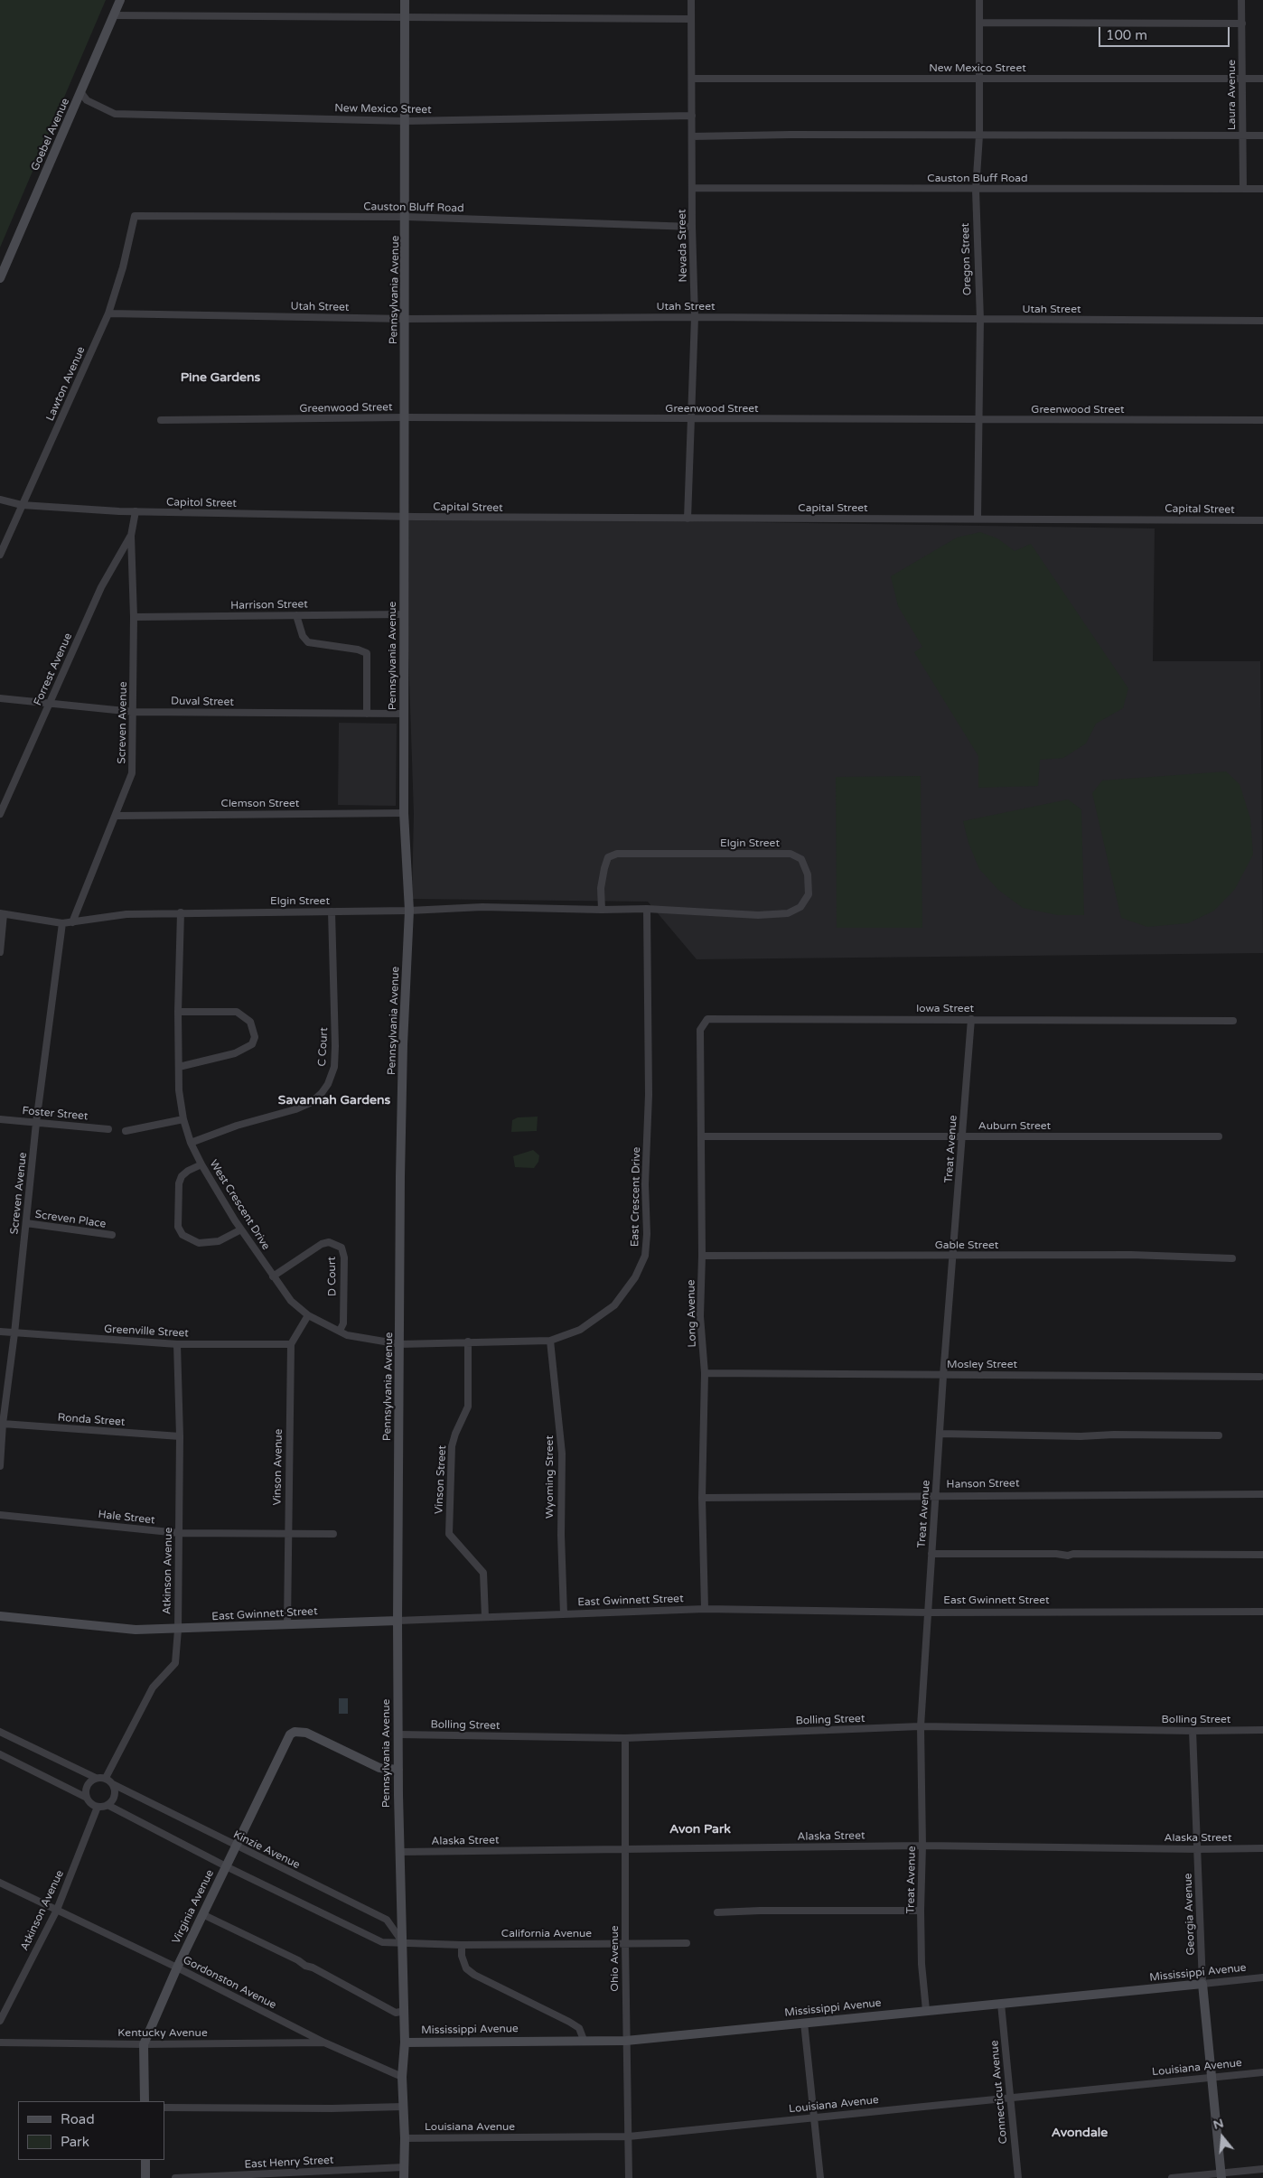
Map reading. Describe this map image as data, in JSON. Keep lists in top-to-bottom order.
{
  "streets": {
    "main road": [
      "Goebel Avenue",
      "Pennsylvania Avenue",
      "East Gwinnett Street",
      "Virginia Avenue",
      "Georgia Avenue",
      "Mississippi Avenue"
    ],
    "street": [
      "New Mexico Street",
      "Laura Avenue",
      "Causton Bluff Road",
      "Nevada Street",
      "Oregon Street",
      "Utah Street",
      "Lawton Avenue",
      "Greenwood Street",
      "Capitol Street",
      "Capital Street",
      "Harrison Street",
      "Forrest Avenue",
      "Duval Street",
      "Screven Avenue",
      "Clemson Street",
      "Elgin Street",
      "Iowa Street",
      "C Court",
      "Foster Street",
      "Auburn Street",
      "Treat Avenue",
      "East Crescent Drive",
      "West Crescent Drive",
      "Screven Place",
      "Gable Street",
      "D Court",
      "Long Avenue",
      "Greenville Street",
      "Mosley Street",
      "Ronda Street",
      "Vinson Avenue",
      "Wyoming Street",
      "Vinson Street",
      "Hanson Street",
      "Hale Street",
      "Atkinson Avenue",
      "Bolling Street",
      "Alaska Street",
      "Kinzie Avenue",
      "California Avenue",
      "Ohio Avenue",
      "Gordonston Avenue",
      "Kentucky Avenue",
      "Louisiana Avenue",
      "Connecticut Avenue",
      "East Henry Street"
    ]
  },
  "crossings": [
    ["New Mexico Street", "Laura Avenue"],
    ["New Mexico Street", "Goebel Avenue"],
    ["New Mexico Street", "Nevada Street"],
    ["New Mexico Street", "Oregon Street"],
    ["New Mexico Street", "Pennsylvania Avenue"],
    ["Laura Avenue", "Causton Bluff Road"],
    ["Causton Bluff Road", "Nevada Street"],
    ["Causton Bluff Road", "Oregon Street"],
    ["Causton Bluff Road", "Pennsylvania Avenue"],
    ["Causton Bluff Road", "Lawton Avenue"],
    ["Nevada Street", "Utah Street"],
    ["Nevada Street", "Greenwood Street"],
    ["Nevada Street", "Capital Street"],
    ["Oregon Street", "Utah Street"],
    ["Oregon Street", "Greenwood Street"],
    ["Oregon Street", "Capital Street"],
    ["Pennsylvania Avenue", "Utah Street"],
    ["Pennsylvania Avenue", "Greenwood Street"],
    ["Pennsylvania Avenue", "Capitol Street"],
    ["Pennsylvania Avenue", "Capital Street"],
    ["Pennsylvania Avenue", "Harrison Street"],
    ["Pennsylvania Avenue", "Duval Street"],
    ["Pennsylvania Avenue", "Clemson Street"],
    ["Pennsylvania Avenue", "Elgin Street"],
    ["Pennsylvania Avenue", "East Crescent Drive"],
    ["Pennsylvania Avenue", "West Crescent Drive"],
    ["Pennsylvania Avenue", "East Gwinnett Street"],
    ["Pennsylvania Avenue", "Bolling Street"],
    ["Pennsylvania Avenue", "Alaska Street"],
    ["Pennsylvania Avenue", "Kinzie Avenue"],
    ["Pennsylvania Avenue", "Virginia Avenue"],
    ["Pennsylvania Avenue", "Mississippi Avenue"],
    ["Pennsylvania Avenue", "Gordonston Avenue"],
    ["Pennsylvania Avenue", "Louisiana Avenue"],
    ["Pennsylvania Avenue", "East Henry Street"],
    ["Utah Street", "Lawton Avenue"],
    ["Lawton Avenue", "Capitol Street"],
    ["Capitol Street", "Capital Street"],
    ["Capitol Street", "Screven Avenue"],
    ["Harrison Street", "Screven Avenue"],
    ["Forrest Avenue", "Duval Street"],
    ["Forrest Avenue", "Screven Avenue"],
    ["Duval Street", "Screven Avenue"],
    ["Screven Avenue", "Clemson Street"],
    ["Screven Avenue", "Elgin Street"],
    ["Screven Avenue", "Foster Street"],
    ["Screven Avenue", "Screven Place"],
    ["Screven Avenue", "Greenville Street"],
    ["Screven Avenue", "Ronda Street"],
    ["Elgin Street", "C Court"],
    ["Elgin Street", "East Crescent Drive"],
    ["Elgin Street", "West Crescent Drive"],
    ["Iowa Street", "Treat Avenue"],
    ["Iowa Street", "Long Avenue"],
    ["C Court", "West Crescent Drive"],
    ["Auburn Street", "Treat Avenue"],
    ["Auburn Street", "Long Avenue"],
    ["Treat Avenue", "Gable Street"],
    ["Treat Avenue", "Mosley Street"],
    ["Treat Avenue", "Hanson Street"],
    ["Treat Avenue", "East Gwinnett Street"],
    ["Treat Avenue", "Bolling Street"],
    ["Treat Avenue", "Alaska Street"],
    ["Treat Avenue", "Mississippi Avenue"],
    ["East Crescent Drive", "West Crescent Drive"],
    ["East Crescent Drive", "Wyoming Street"],
    ["East Crescent Drive", "Vinson Street"],
    ["West Crescent Drive", "D Court"],
    ["West Crescent Drive", "Vinson Avenue"],
    ["Gable Street", "Long Avenue"],
    ["Long Avenue", "Mosley Street"],
    ["Long Avenue", "Hanson Street"],
    ["Long Avenue", "East Gwinnett Street"],
    ["Greenville Street", "Vinson Avenue"],
    ["Greenville Street", "Atkinson Avenue"],
    ["Ronda Street", "Atkinson Avenue"],
    ["Vinson Avenue", "Hale Street"],
    ["Vinson Avenue", "East Gwinnett Street"],
    ["Wyoming Street", "East Gwinnett Street"],
    ["Vinson Street", "East Gwinnett Street"],
    ["Hale Street", "Atkinson Avenue"],
    ["Atkinson Avenue", "East Gwinnett Street"],
    ["Atkinson Avenue", "Kinzie Avenue"],
    ["Atkinson Avenue", "Gordonston Avenue"],
    ["Bolling Street", "Georgia Avenue"],
    ["Bolling Street", "Ohio Avenue"],
    ["Alaska Street", "Georgia Avenue"],
    ["Alaska Street", "Ohio Avenue"],
    ["Kinzie Avenue", "Virginia Avenue"],
    ["Virginia Avenue", "Gordonston Avenue"],
    ["Virginia Avenue", "Kentucky Avenue"],
    ["Georgia Avenue", "Mississippi Avenue"],
    ["Georgia Avenue", "Louisiana Avenue"],
    ["California Avenue", "Ohio Avenue"],
    ["Ohio Avenue", "Mississippi Avenue"],
    ["Ohio Avenue", "Louisiana Avenue"],
    ["Mississippi Avenue", "Connecticut Avenue"],
    ["Gordonston Avenue", "Kentucky Avenue"],
    ["Louisiana Avenue", "Connecticut Avenue"]
  ],
  "districts": [
    "Pine Gardens",
    "Savannah Gardens",
    "Avon Park",
    "Avondale"
  ],
  "legend": ["Road", "Park"],
  "scale_bar": "100 m",
  "north": "top"
}
